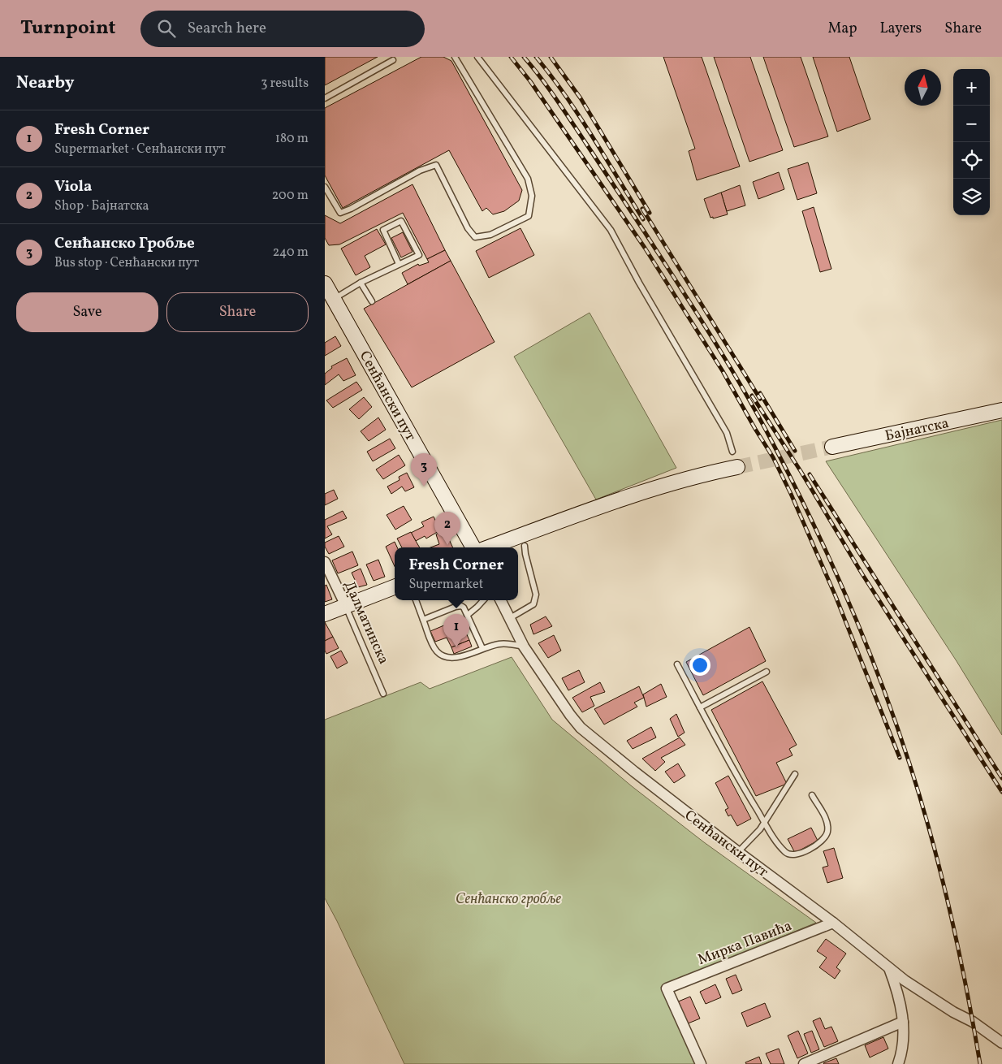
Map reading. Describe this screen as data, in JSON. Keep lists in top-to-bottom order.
{
  "streets": {
    "main road": ["Сенћански пут", "Бајнатска"],
    "street": ["Далматинска", "Мирка Павића"]
  },
  "crossings": [
    ["Сенћански пут", "Мирка Павића"]
  ],
  "parks": ["Сенћанско гробље"],
  "north": "top",
  "page": {
    "header": "Turnpoint",
    "search": "Search here",
    "nav": ["Map", "Layers", "Share"],
    "heading": ["Nearby", "3 results"],
    "map_buttons": ["+", "−"],
    "list": [
      {
        "mark": "1",
        "name": "Fresh Corner",
        "note": "Supermarket · Сенћански пут",
        "value": "180 m"
      },
      {
        "mark": "2",
        "name": "Viola",
        "note": "Shop · Бајнатска",
        "value": "200 m"
      },
      {
        "mark": "3",
        "name": "Сенћанско Гробље",
        "note": "Bus stop · Сенћански пут",
        "value": "240 m"
      }
    ],
    "buttons": ["Save", "Share"],
    "pins": ["3", "2", "1"],
    "popup": ["Fresh Corner", "Supermarket"]
  }
}
